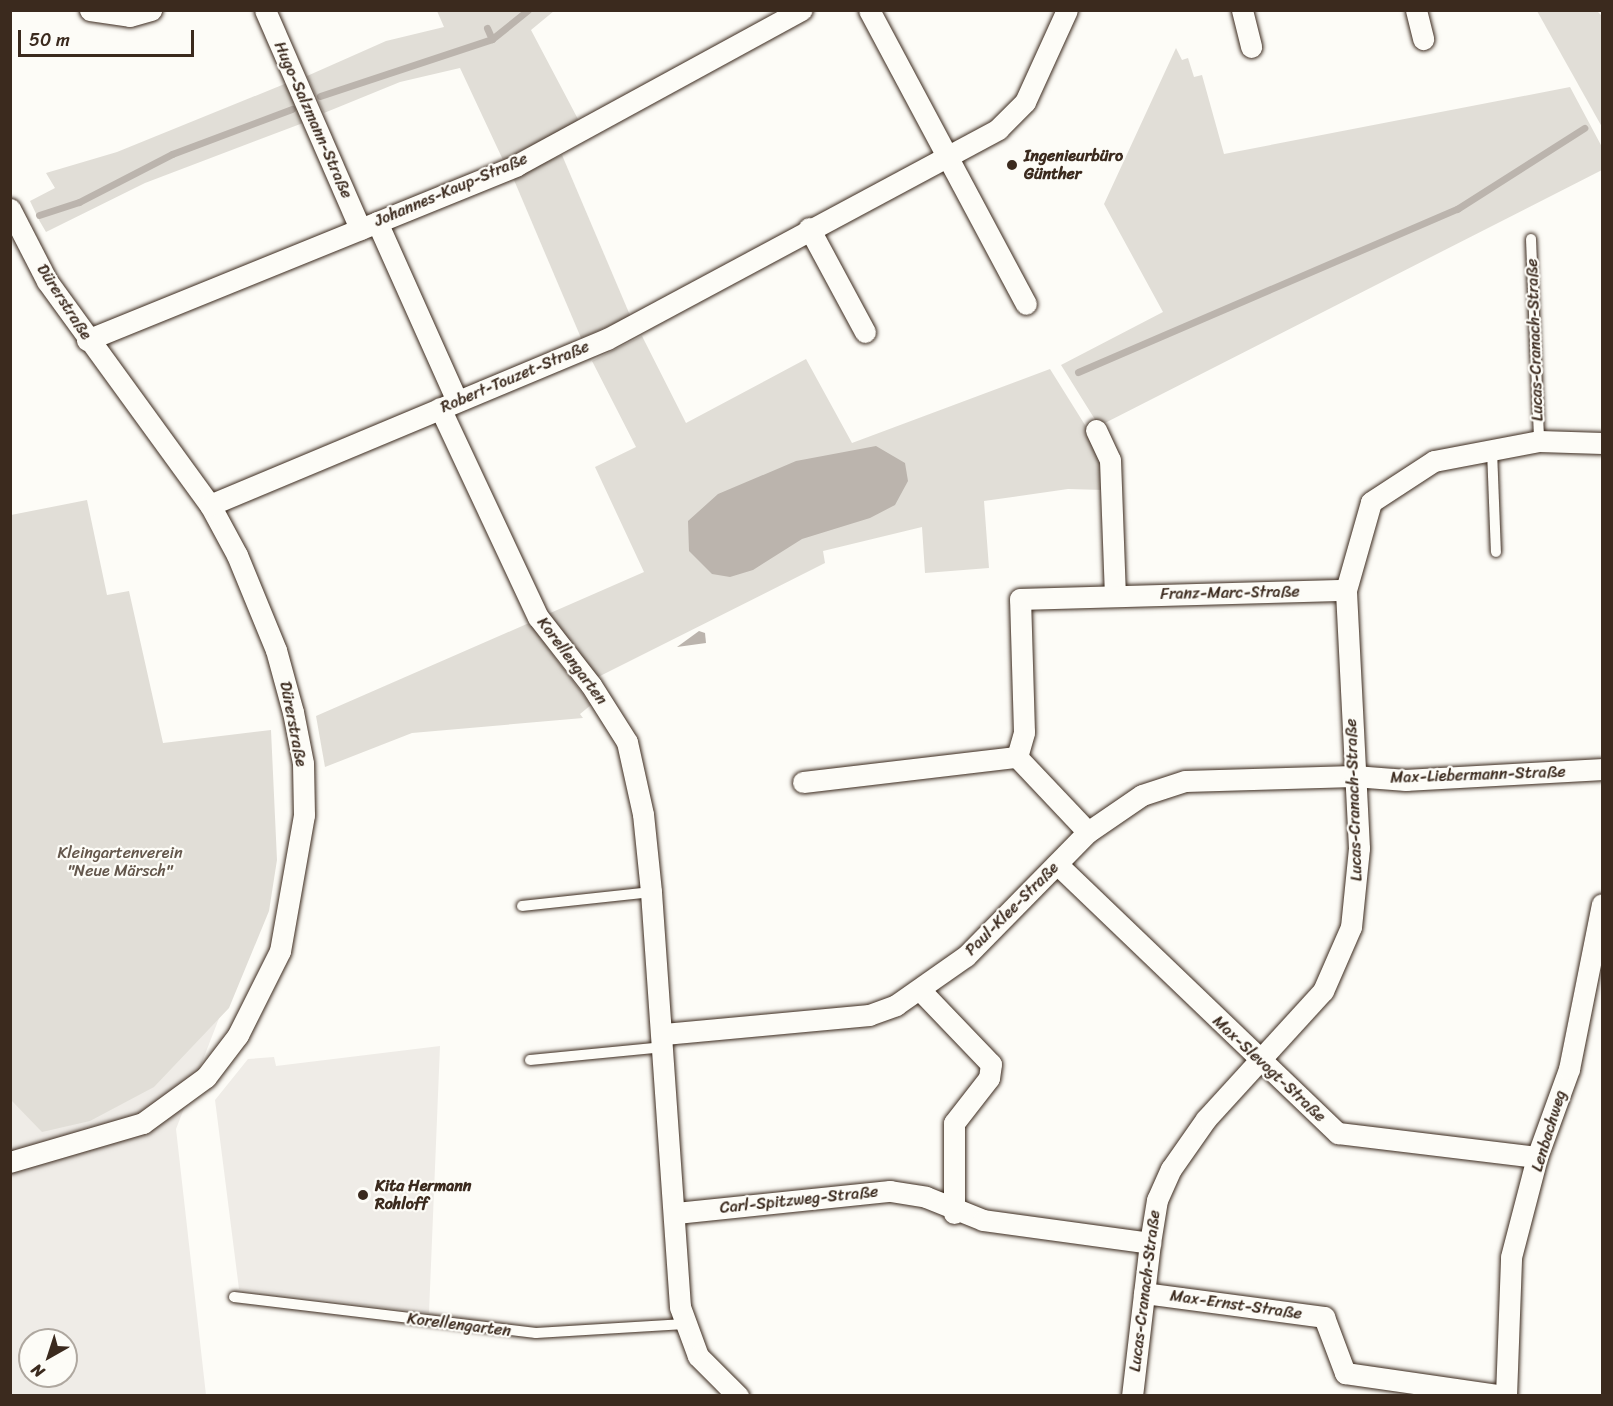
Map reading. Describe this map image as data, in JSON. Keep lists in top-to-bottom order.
{
  "streets": {
    "street": [
      "Hugo-Salzmann-Straße",
      "Johannes-Kaup-Straße",
      "Dürerstraße",
      "Lucas-Cranach-Straße",
      "Robert-Touzet-Straße",
      "Franz-Marc-Straße",
      "Korellengarten",
      "Max-Liebermann-Straße",
      "Paul-Klee-Straße",
      "Max-Slevogt-Straße",
      "Lenbachweg",
      "Carl-Spitzweg-Straße",
      "Max-Ernst-Straße"
    ]
  },
  "crossings": [
    ["Hugo-Salzmann-Straße", "Johannes-Kaup-Straße"],
    ["Hugo-Salzmann-Straße", "Robert-Touzet-Straße"],
    ["Hugo-Salzmann-Straße", "Korellengarten"],
    ["Johannes-Kaup-Straße", "Dürerstraße"],
    ["Dürerstraße", "Robert-Touzet-Straße"],
    ["Lucas-Cranach-Straße", "Franz-Marc-Straße"],
    ["Lucas-Cranach-Straße", "Max-Liebermann-Straße"],
    ["Lucas-Cranach-Straße", "Paul-Klee-Straße"],
    ["Lucas-Cranach-Straße", "Max-Slevogt-Straße"],
    ["Lucas-Cranach-Straße", "Carl-Spitzweg-Straße"],
    ["Lucas-Cranach-Straße", "Max-Ernst-Straße"],
    ["Robert-Touzet-Straße", "Korellengarten"],
    ["Korellengarten", "Paul-Klee-Straße"],
    ["Korellengarten", "Carl-Spitzweg-Straße"],
    ["Max-Liebermann-Straße", "Paul-Klee-Straße"],
    ["Paul-Klee-Straße", "Max-Slevogt-Straße"],
    ["Max-Slevogt-Straße", "Lenbachweg"],
    ["Lenbachweg", "Max-Ernst-Straße"]
  ],
  "parks": ["Kleingartenverein \"Neue Märsch\""],
  "places": ["Ingenieurbüro Günther", "Kita Hermann Rohloff"],
  "scale_bar": "50 m",
  "north": "bottom left"
}
